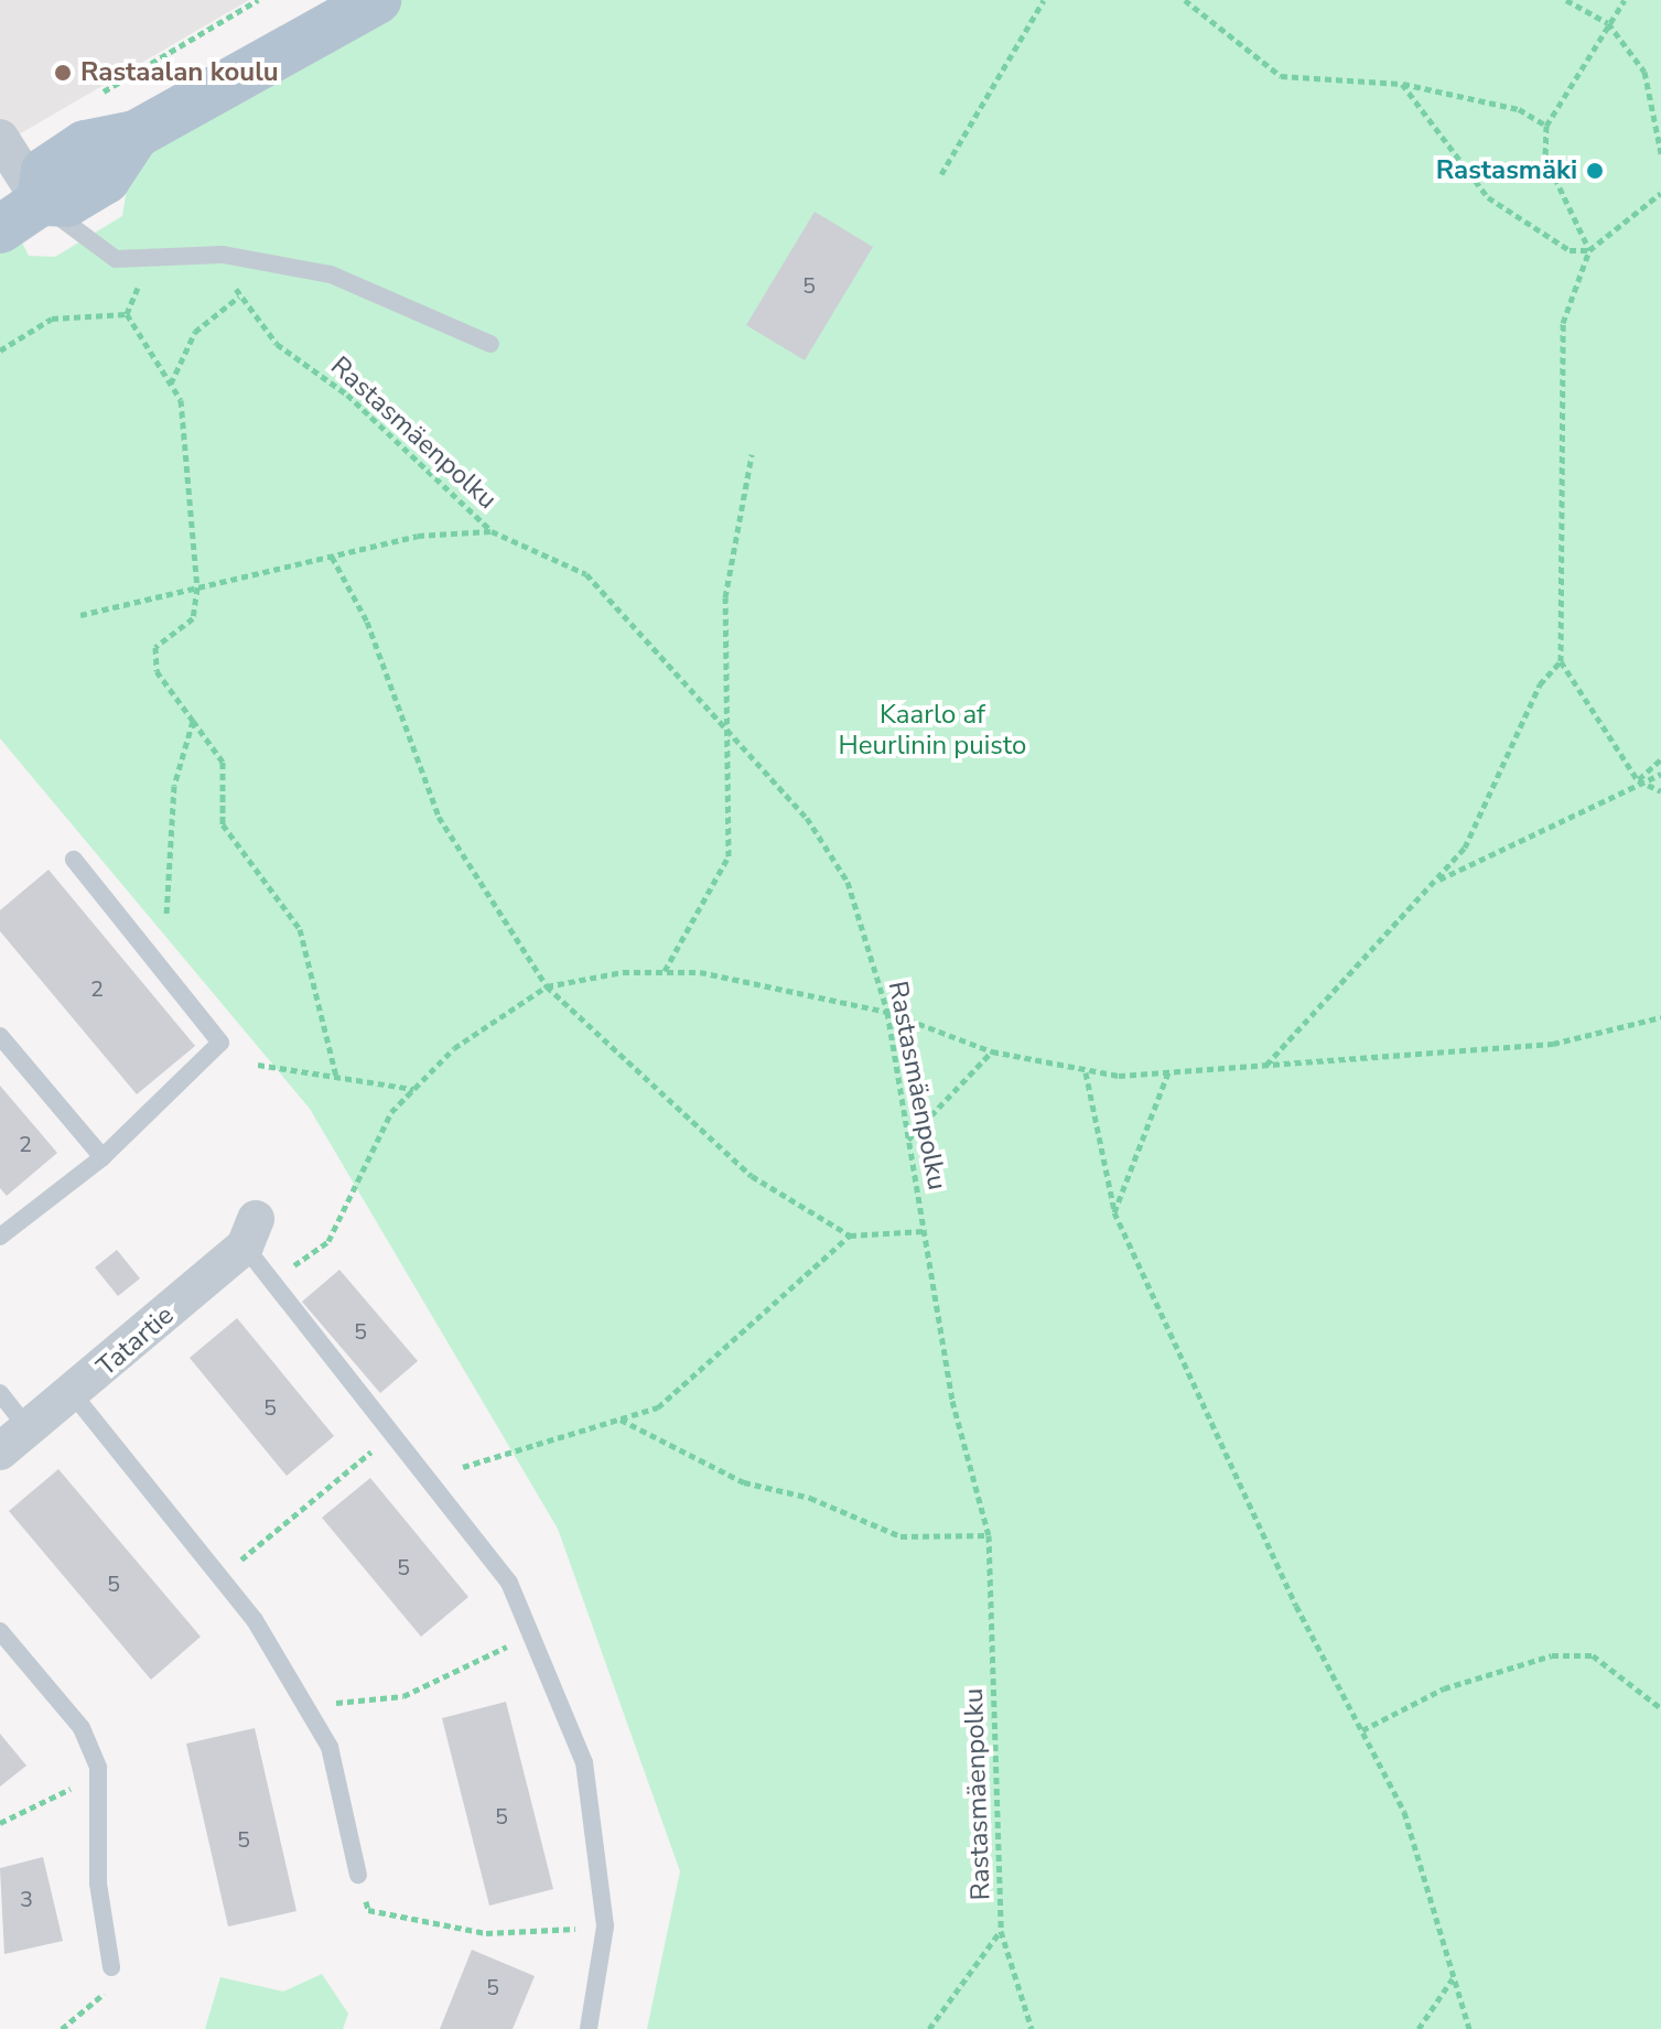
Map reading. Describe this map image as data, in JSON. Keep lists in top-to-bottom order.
{
  "streets": {
    "street": ["Tatartie"],
    "path": ["Rastasmäenpolku"]
  },
  "parks": ["Kaarlo af Heurlinin puisto"],
  "places": ["Rastaalan koulu", "Rastasmäki"],
  "house_numbers": [
    "5",
    "2",
    "2",
    "5",
    "5",
    "5",
    "5",
    "5",
    "5",
    "3",
    "5"
  ]
}
